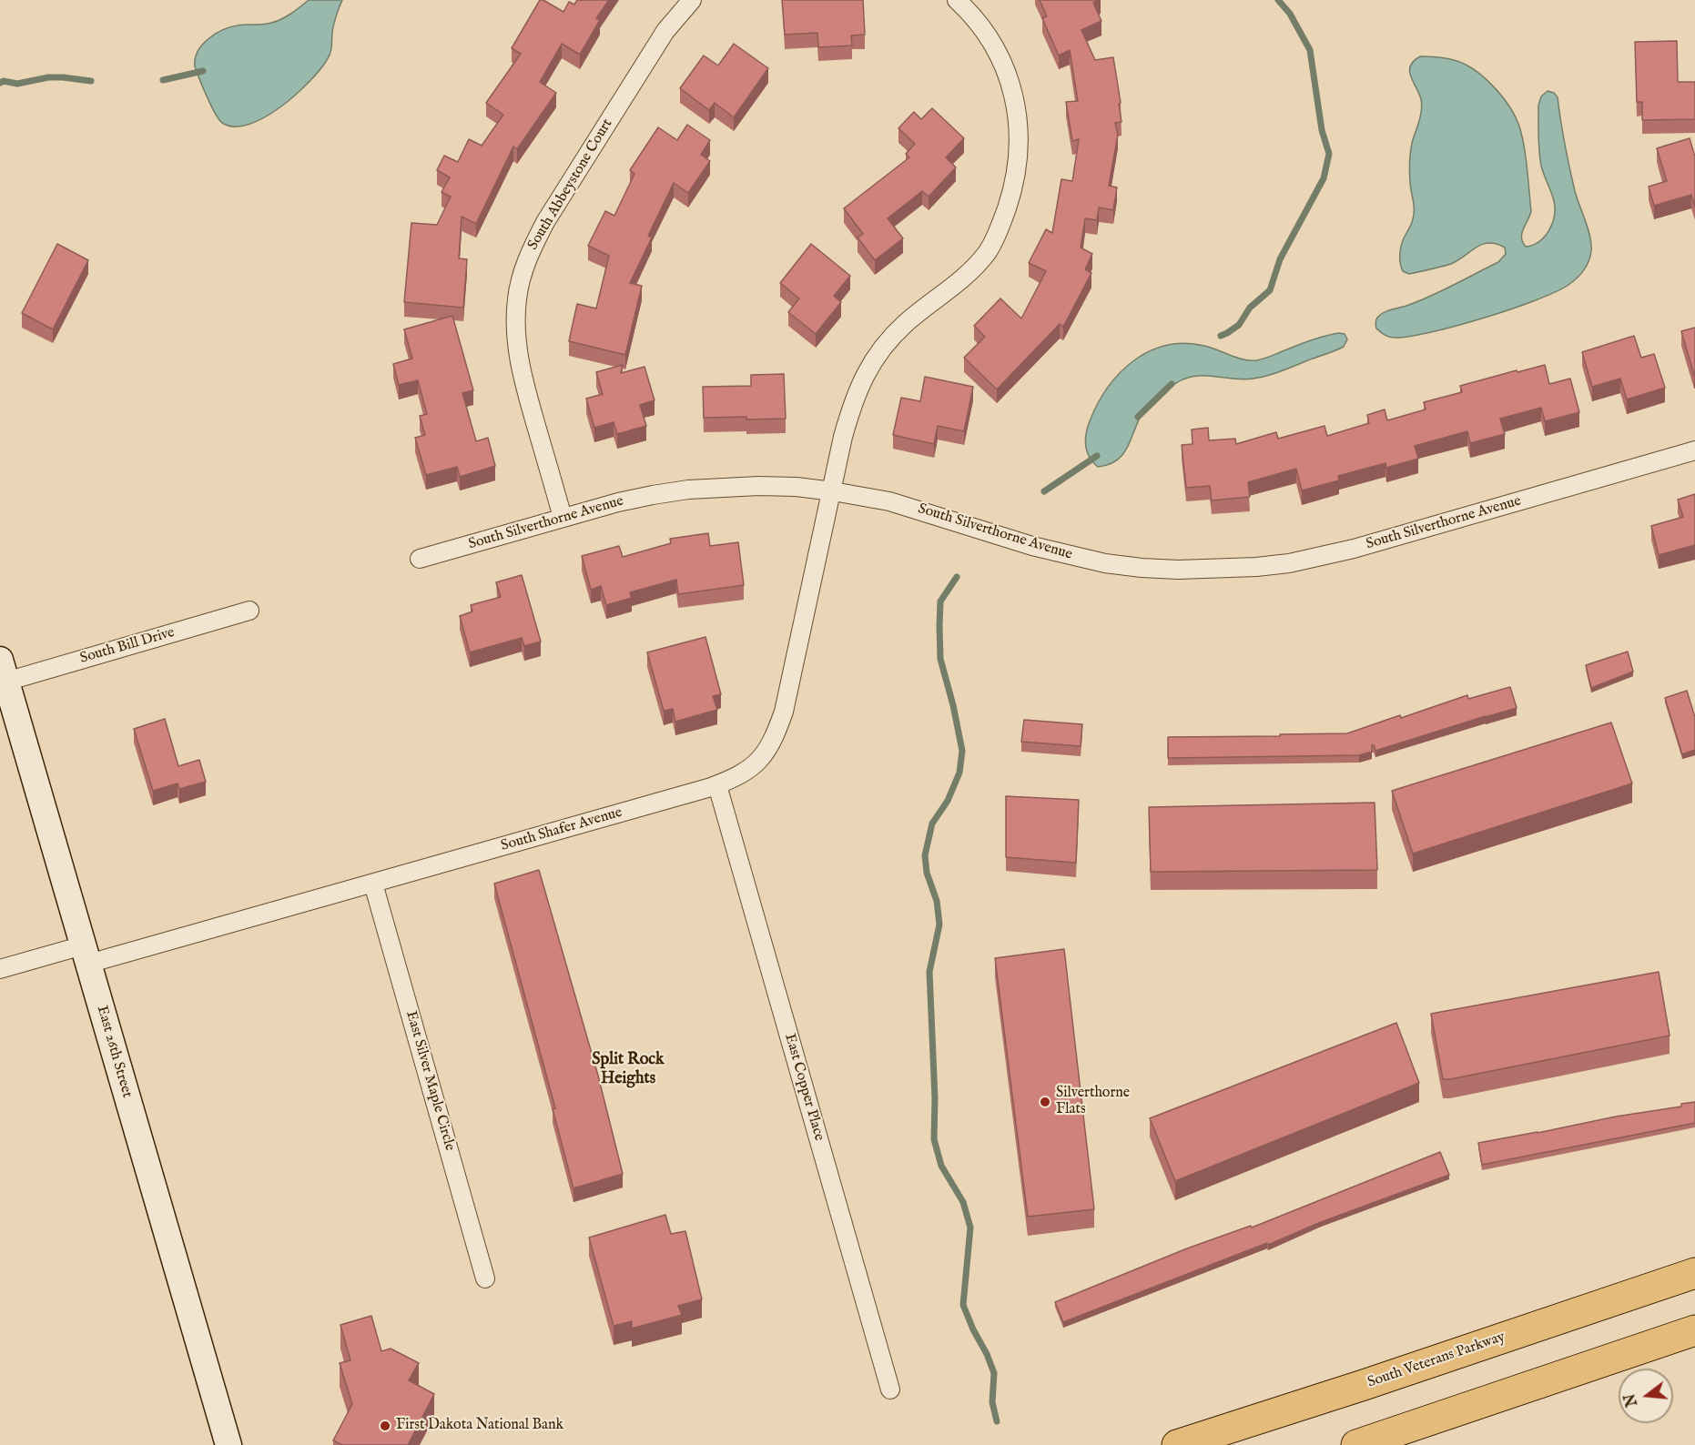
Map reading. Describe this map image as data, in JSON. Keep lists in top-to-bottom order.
{
  "streets": {
    "highway": ["South Veterans Parkway"],
    "main road": ["East 26th Street"],
    "street": [
      "South Abbeystone Court",
      "South Silverthorne Avenue",
      "South Bill Drive",
      "South Shafer Avenue",
      "East Silver Maple Circle",
      "East Copper Place"
    ]
  },
  "crossings": [
    ["South Abbeystone Court", "South Silverthorne Avenue"],
    ["South Silverthorne Avenue", "South Shafer Avenue"],
    ["South Bill Drive", "East 26th Street"],
    ["South Shafer Avenue", "East 26th Street"],
    ["South Shafer Avenue", "East Silver Maple Circle"],
    ["South Shafer Avenue", "East Copper Place"]
  ],
  "districts": ["Split Rock Heights"],
  "places": ["Silverthorne Flats", "First Dakota National Bank"],
  "north": "left"
}
